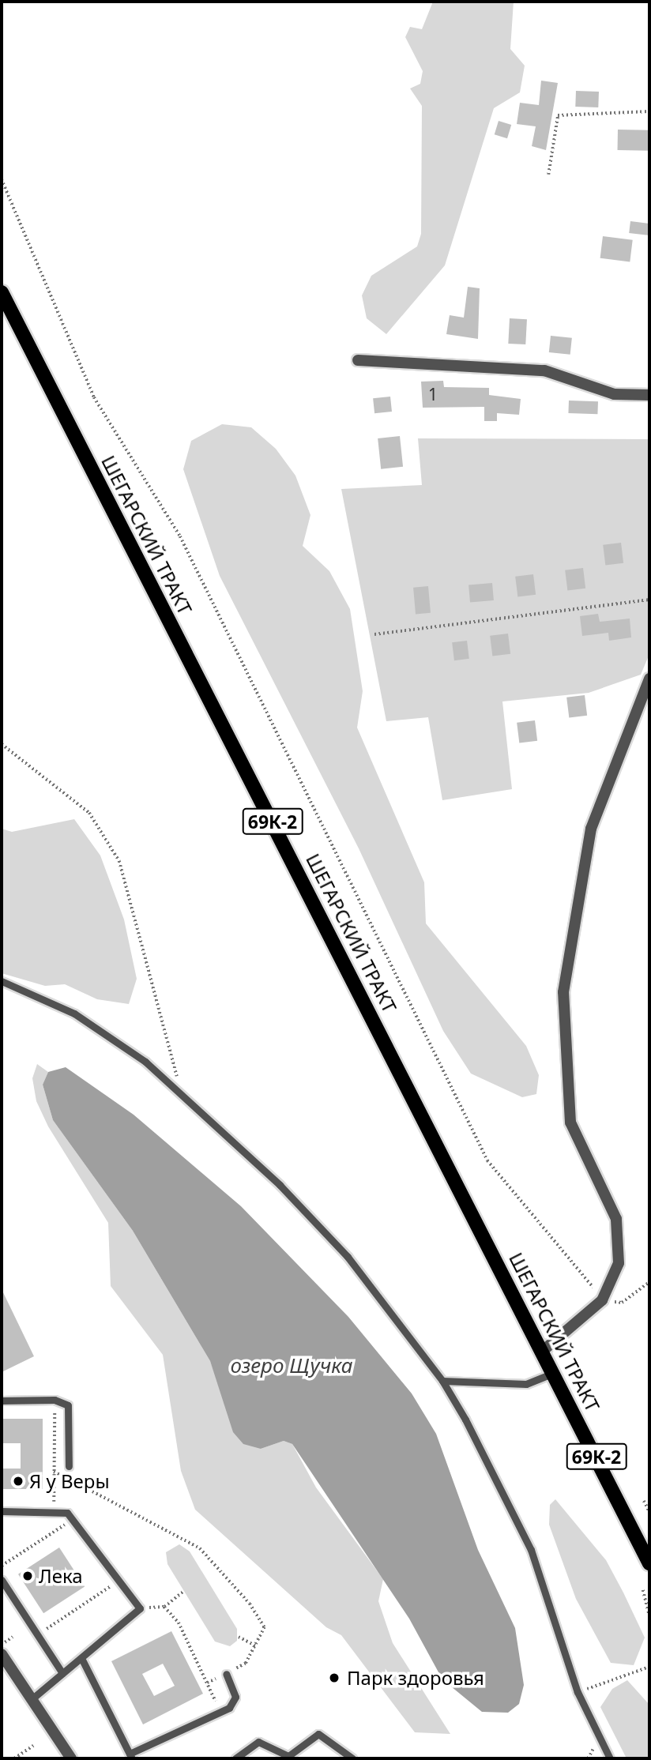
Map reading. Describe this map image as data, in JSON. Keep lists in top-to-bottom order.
{
  "streets": {
    "main road": ["ШЕГАРСКИЙ ТРАКТ", "69К-2"]
  },
  "water": ["озеро Щучка"],
  "places": ["Я у Веры", "Лека", "Парк здоровья"],
  "house_numbers": ["1"]
}
